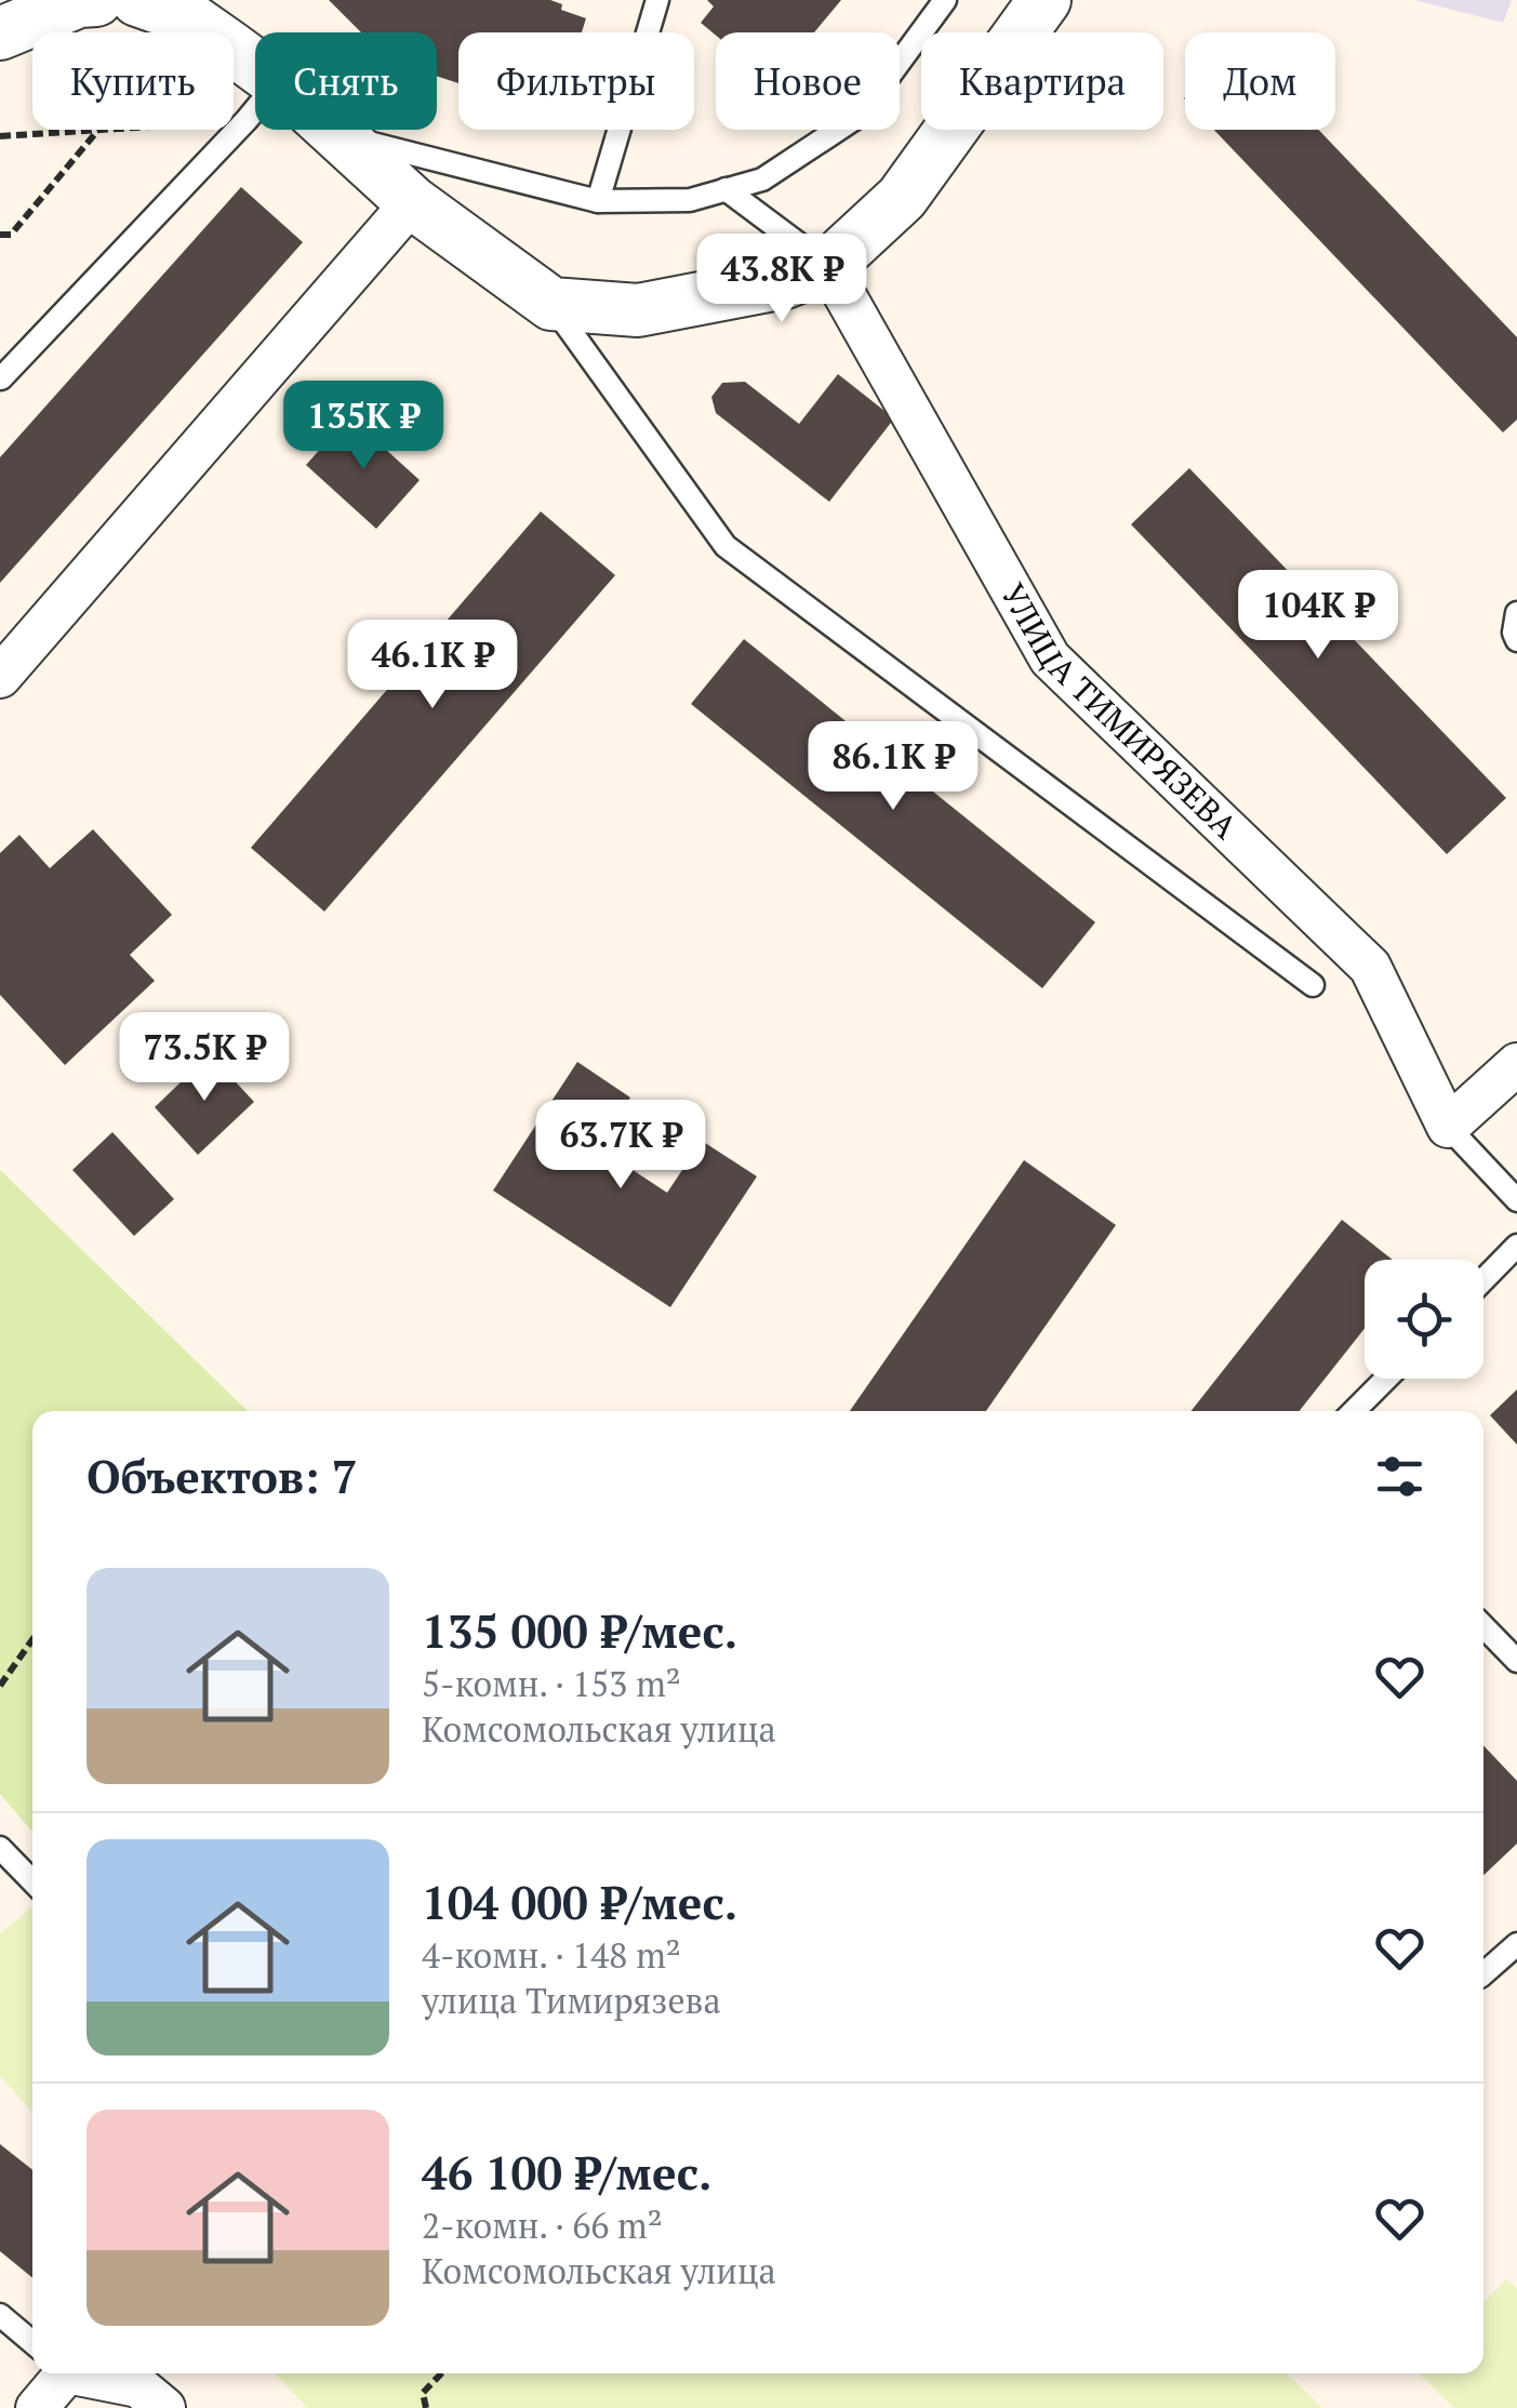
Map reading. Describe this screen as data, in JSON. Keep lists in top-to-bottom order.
{
  "streets": {
    "street": ["УЛИЦА ТИМИРЯЗЕВА"]
  },
  "page": {
    "chip": [
      "Купить",
      "Снять",
      "Фильтры",
      "Новое",
      "Квартира",
      "Дом"
    ],
    "price": [
      "43.8K ₽",
      "135K ₽",
      "104K ₽",
      "46.1K ₽",
      "86.1K ₽",
      "73.5K ₽",
      "63.7K ₽"
    ],
    "heading": "Объектов: 7",
    "list": [
      {
        "name": "135 000 ₽/мес.",
        "note": "5-комн. · 153 m² · Комсомольская улица"
      },
      {
        "name": "104 000 ₽/мес.",
        "note": "4-комн. · 148 m² · улица Тимирязева"
      },
      {
        "name": "46 100 ₽/мес.",
        "note": "2-комн. · 66 m² · Комсомольская улица"
      }
    ]
  }
}
